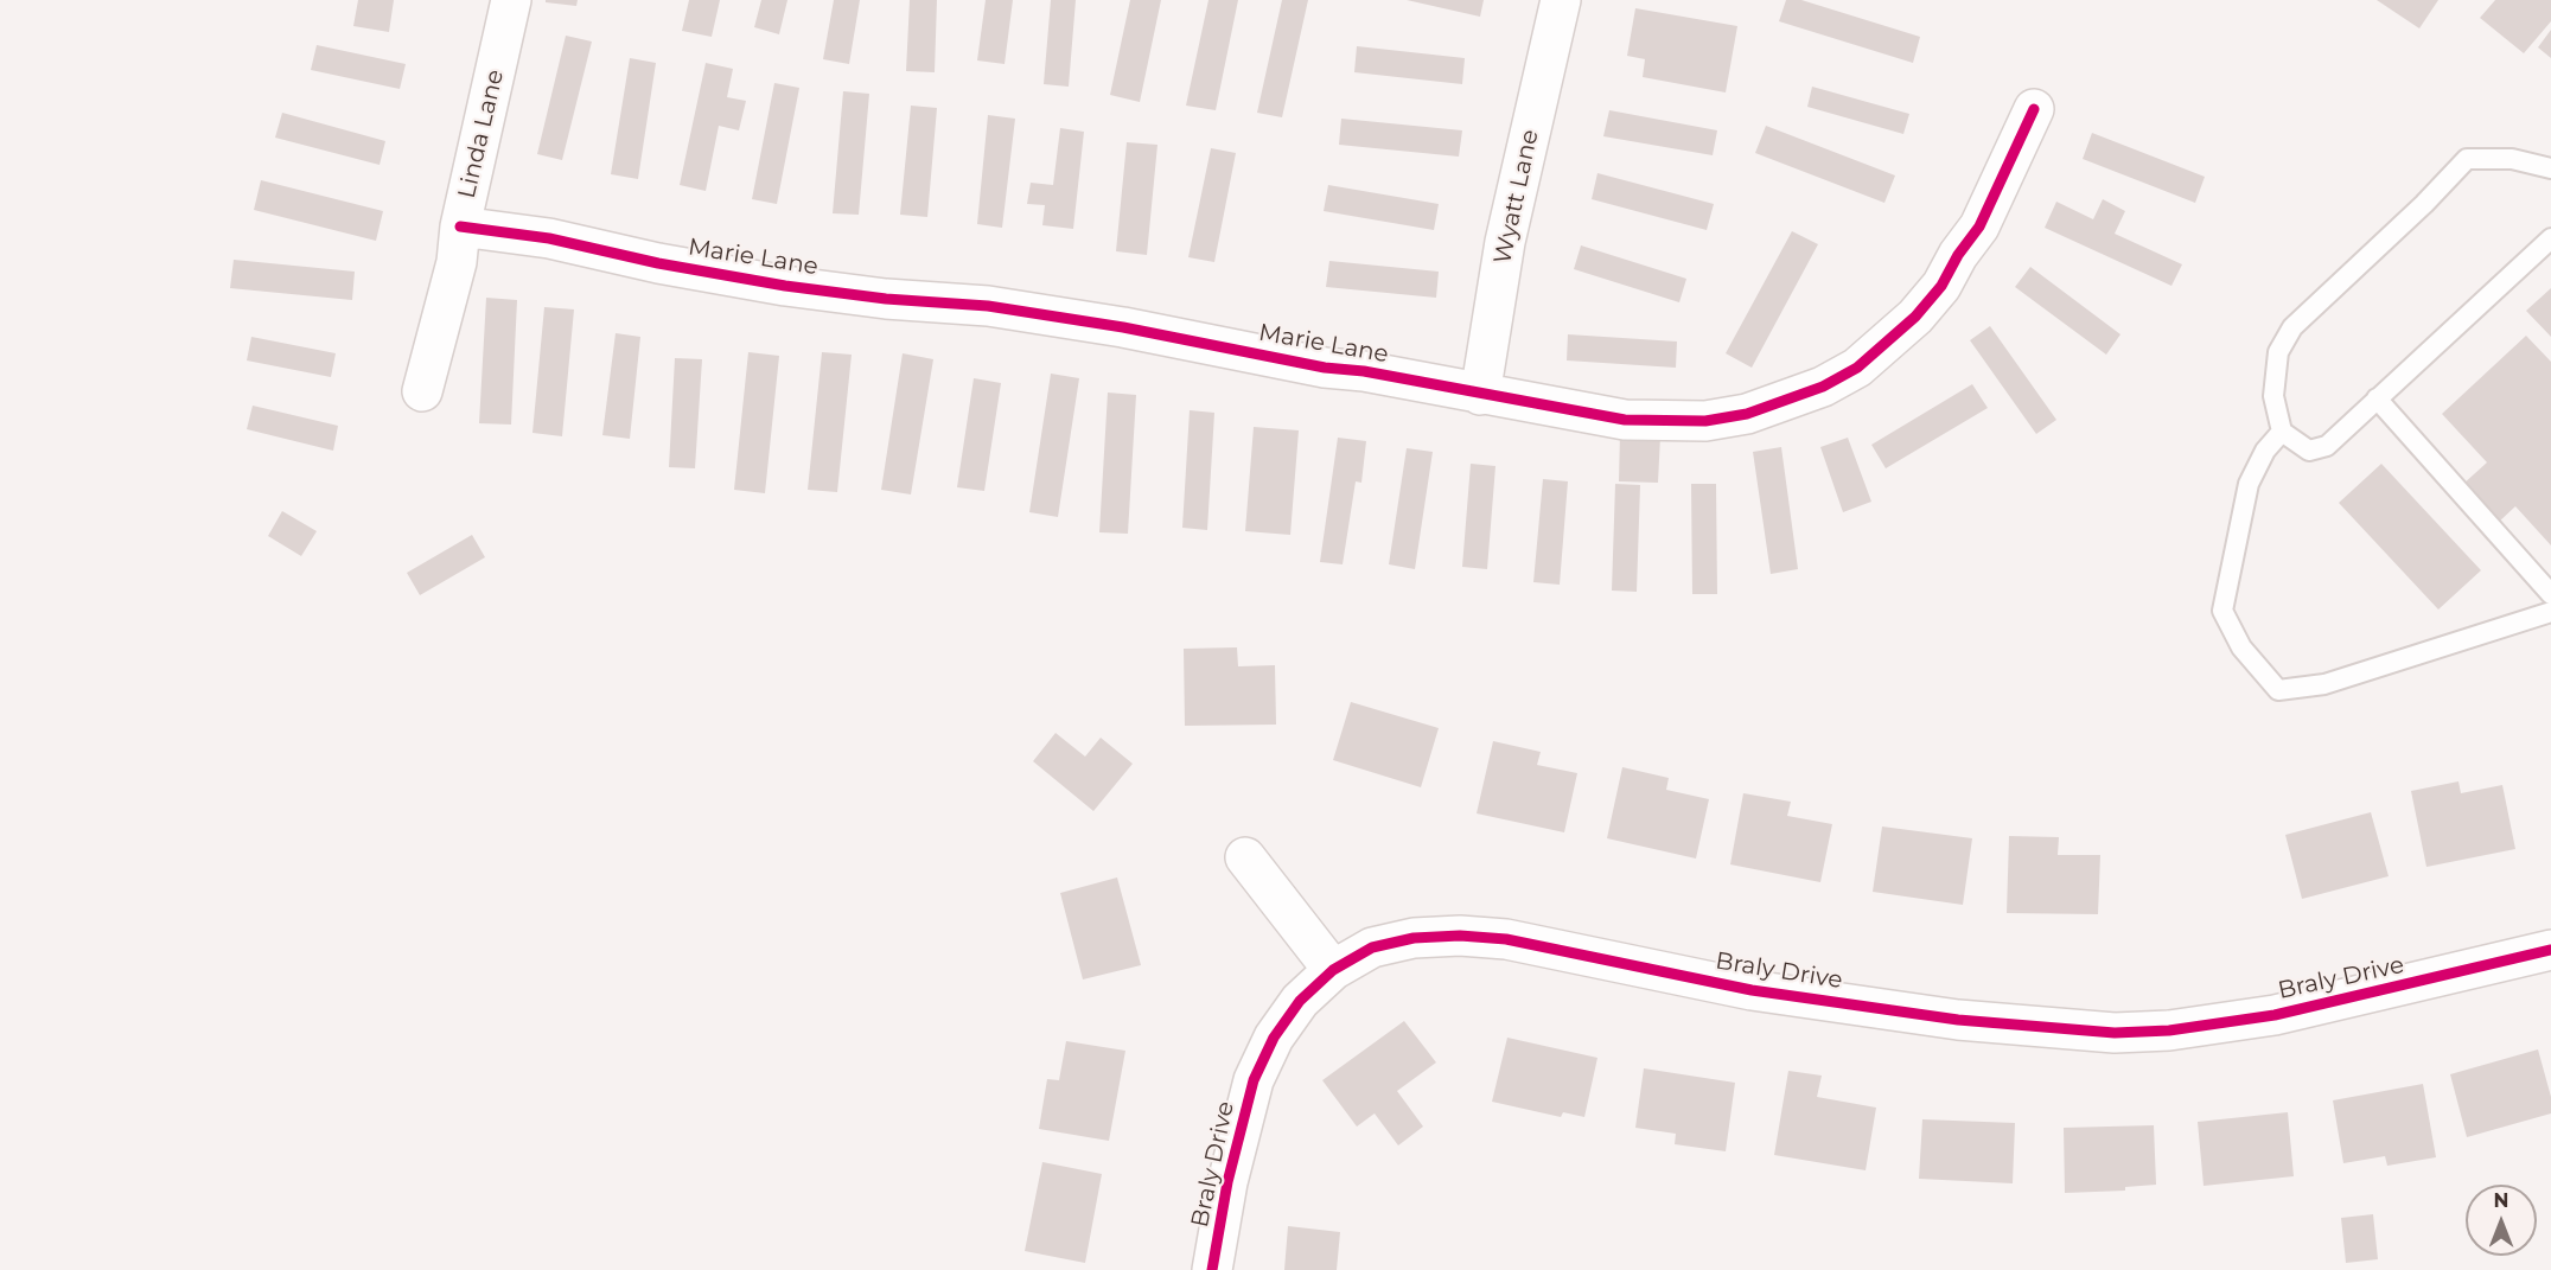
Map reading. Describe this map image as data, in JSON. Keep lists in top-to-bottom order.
{
  "streets": {
    "street": [
      "Linda Lane",
      "Wyatt Lane",
      "Marie Lane",
      "Braly Drive"
    ]
  },
  "crossings": [
    ["Linda Lane", "Marie Lane"],
    ["Wyatt Lane", "Marie Lane"]
  ],
  "north": "top"
}
